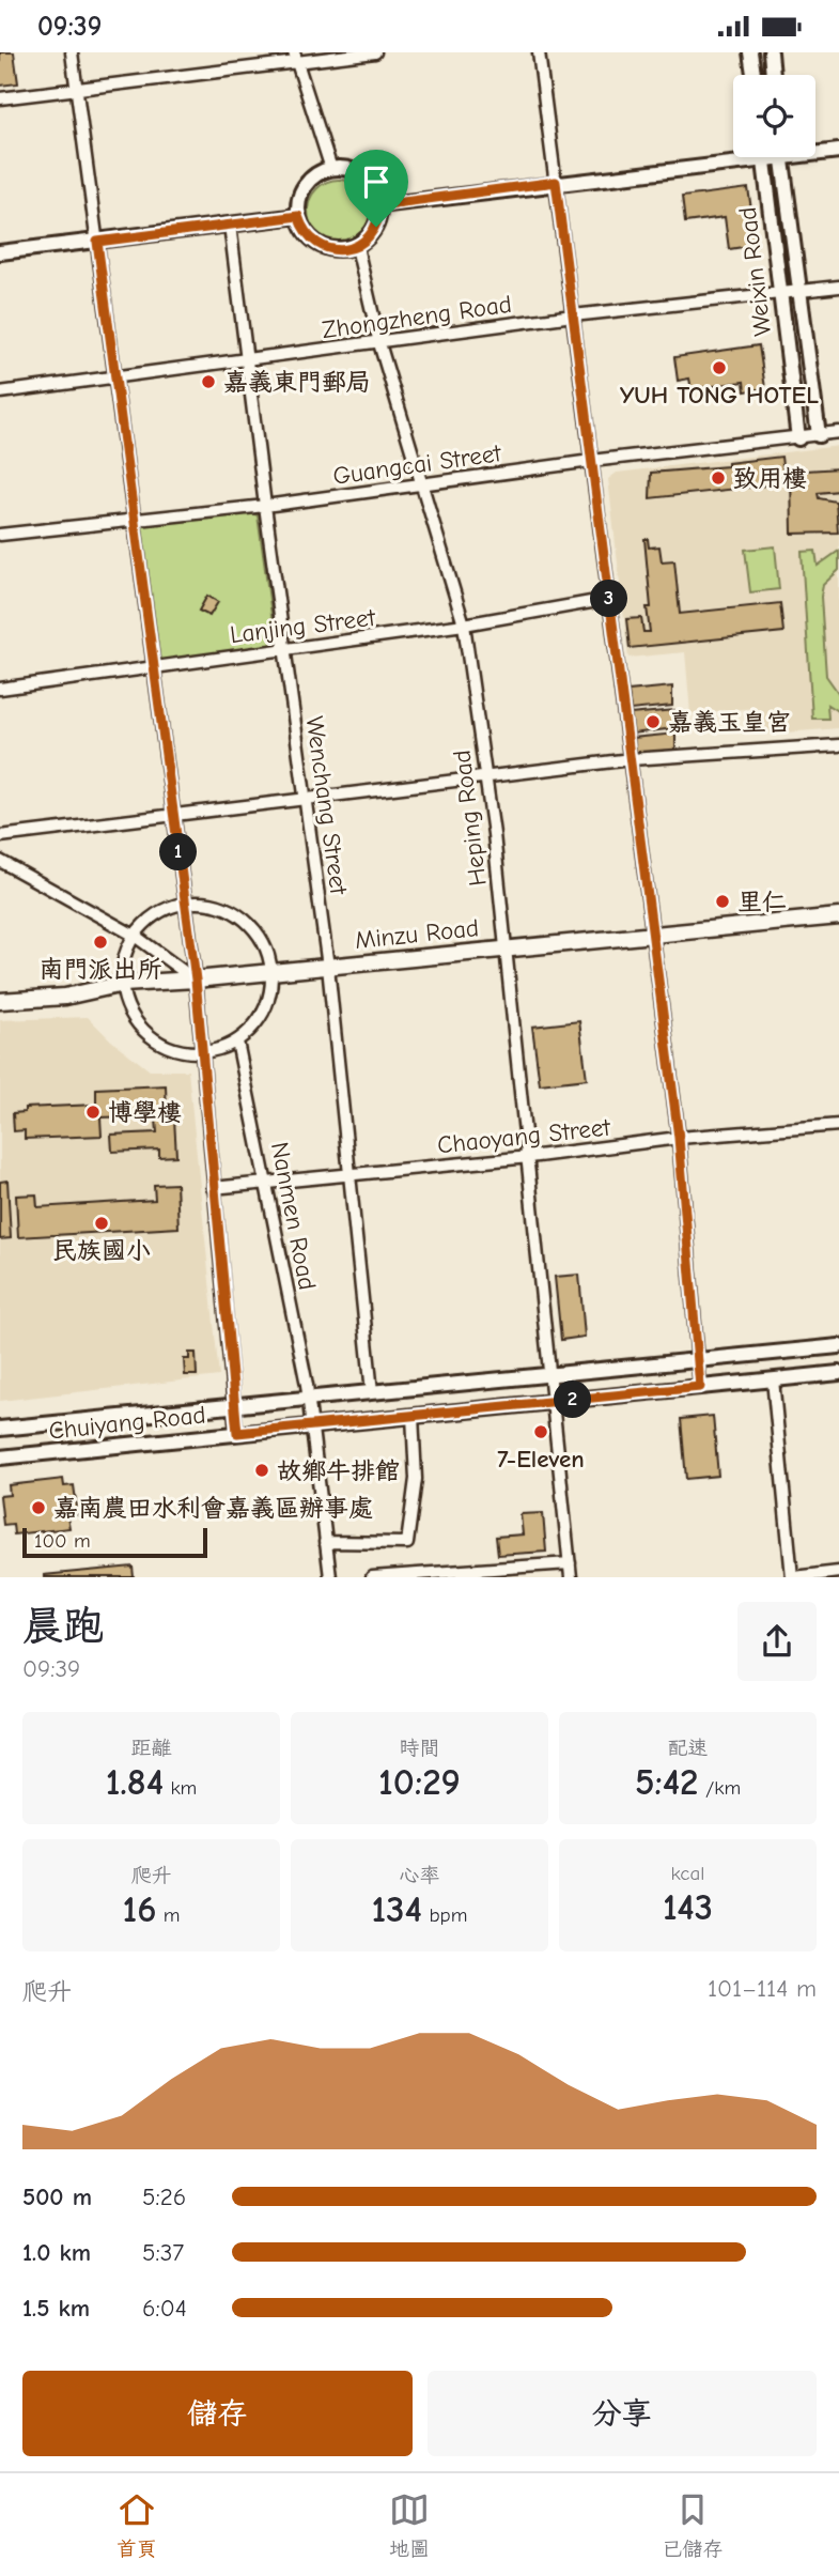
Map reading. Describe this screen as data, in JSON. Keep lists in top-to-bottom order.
{
  "streets": {
    "main road": ["Minzu Road"],
    "street": [
      "Weixin Road",
      "Zhongzheng Road",
      "Guangcai Street",
      "Lanjing Street",
      "Wenchang Street",
      "Heping Road",
      "Chaoyang Street",
      "Nanmen Road",
      "Chuiyang Road"
    ]
  },
  "crossings": [
    ["Weixin Road", "Zhongzheng Road"],
    ["Weixin Road", "Guangcai Street"],
    ["Zhongzheng Road", "Wenchang Street"],
    ["Zhongzheng Road", "Heping Road"],
    ["Guangcai Street", "Wenchang Street"],
    ["Guangcai Street", "Heping Road"],
    ["Lanjing Street", "Wenchang Street"],
    ["Lanjing Street", "Heping Road"],
    ["Wenchang Street", "Minzu Road"],
    ["Wenchang Street", "Chaoyang Street"],
    ["Wenchang Street", "Chuiyang Road"],
    ["Heping Road", "Minzu Road"],
    ["Heping Road", "Chaoyang Street"],
    ["Heping Road", "Chuiyang Road"],
    ["Chaoyang Street", "Nanmen Road"],
    ["Nanmen Road", "Chuiyang Road"]
  ],
  "places": [
    "YUH TONG HOTEL",
    "嘉義東門郵局",
    "致用樓",
    "嘉義玉皇宮",
    "里仁",
    "南門派出所",
    "博學樓",
    "民族國小",
    "7-Eleven",
    "故鄉牛排館",
    "嘉南農田水利會嘉義區辦事處"
  ],
  "scale_bar": "100 m",
  "page": {
    "status": "09:39",
    "pins": ["3", "1", "2"],
    "scale": "100 m",
    "heading": ["晨跑", "09:39"],
    "stats": [
      ["距離", "1.84 km"],
      ["時間", "10:29"],
      ["配速", "5:42 /km"],
      ["爬升", "16 m"],
      ["心率", "134 bpm"],
      ["kcal", "143"]
    ],
    "chart": ["爬升", "101–114 m"],
    "list": [
      {
        "name": "500 m",
        "note": "5:26"
      },
      {
        "name": "1.0 km",
        "note": "5:37"
      },
      {
        "name": "1.5 km",
        "note": "6:04"
      }
    ],
    "buttons": ["儲存", "分享"],
    "tabs": ["首頁", "地圖", "已儲存"]
  }
}
